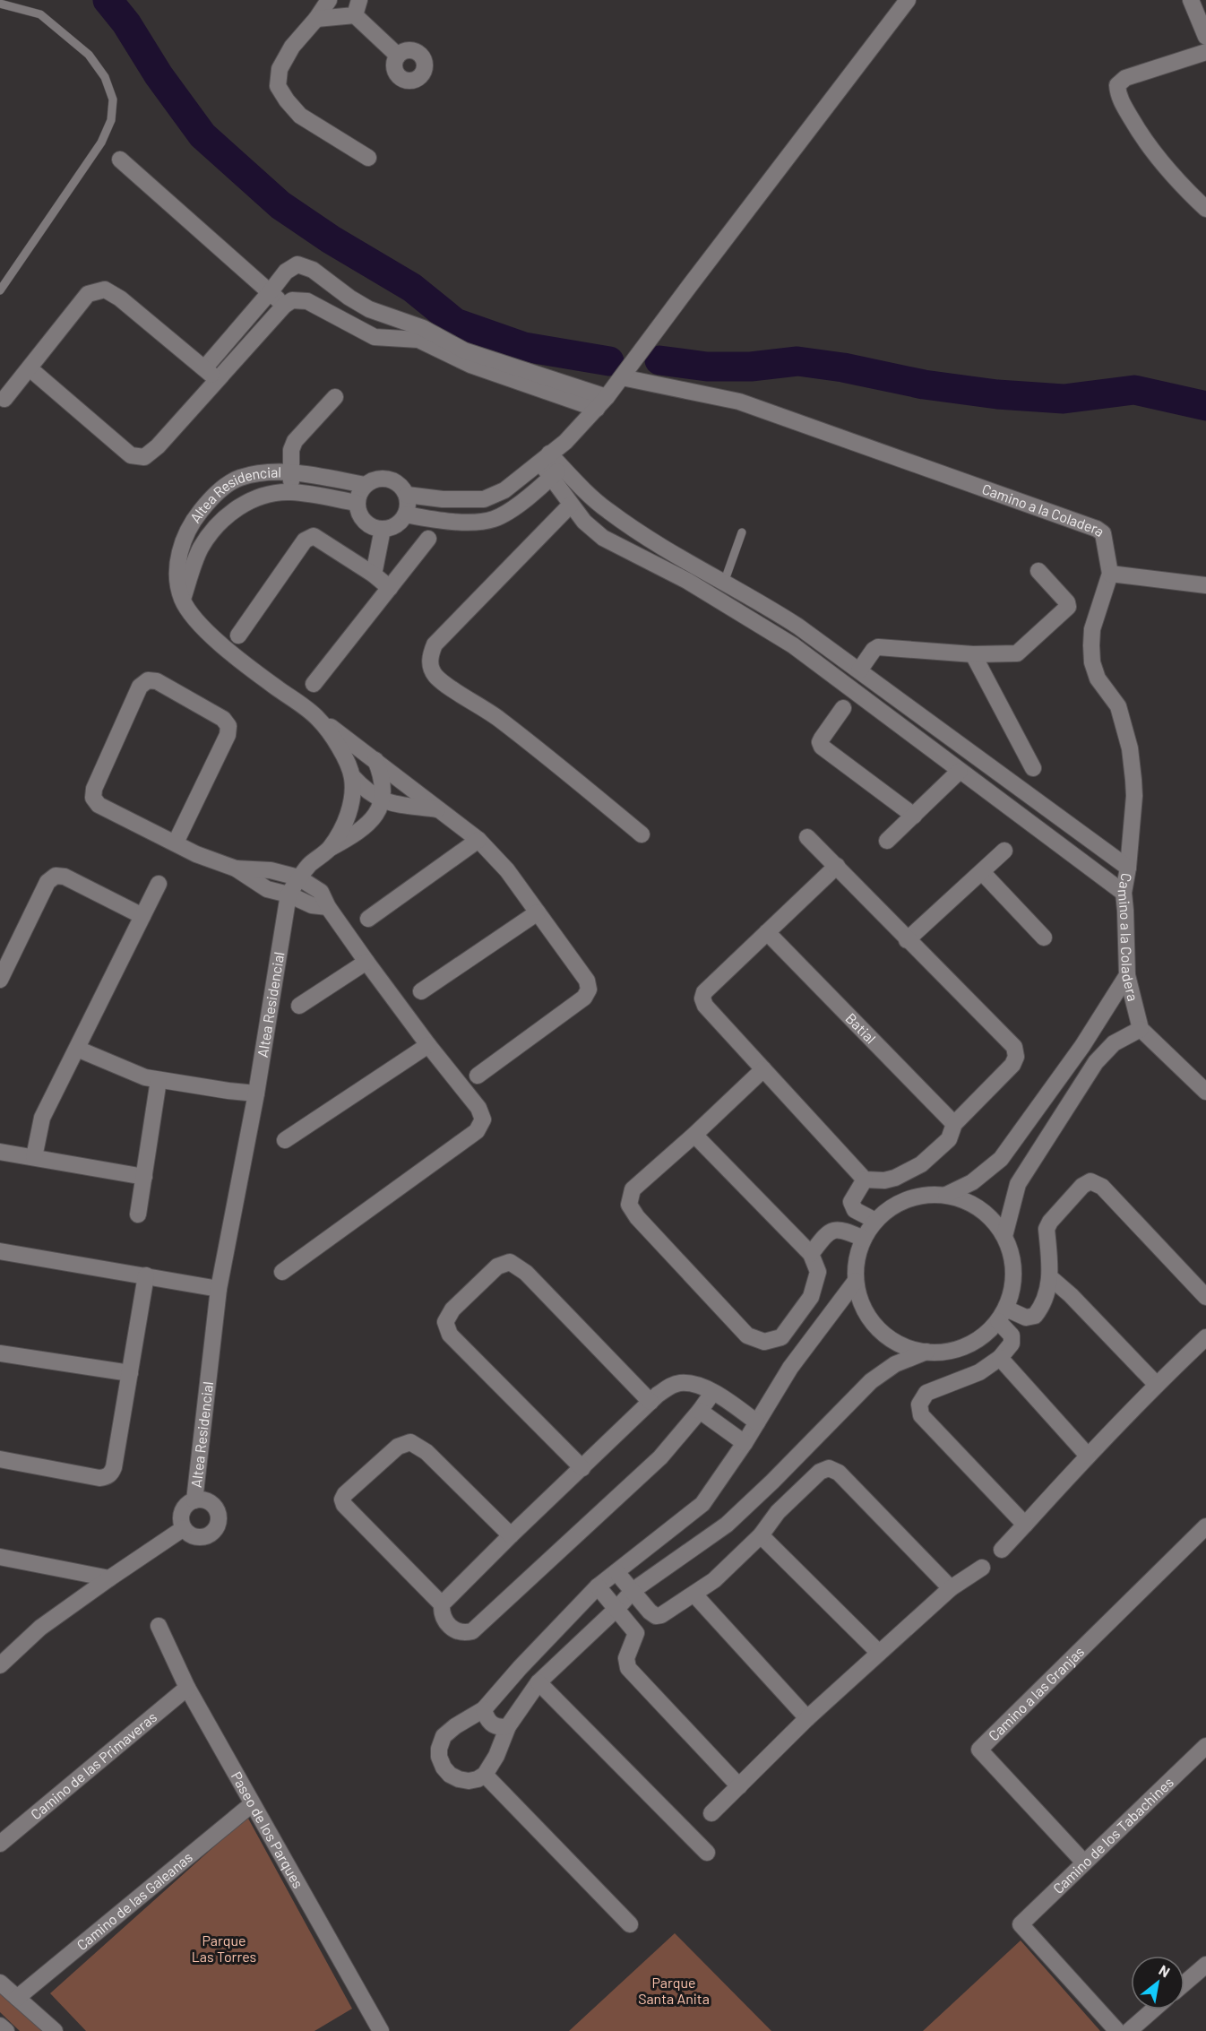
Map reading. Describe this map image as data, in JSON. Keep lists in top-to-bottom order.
{
  "streets": {
    "street": [
      "Altea Residencial",
      "Camino a la Coladera",
      "Batial",
      "Camino a las Granjas",
      "Camino de las Primaveras",
      "Paseo de los Parques",
      "Camino de los Tabachines",
      "Camino de las Galeanas"
    ]
  },
  "crossings": [
    ["Camino a las Granjas", "Camino de los Tabachines"],
    ["Camino de las Primaveras", "Paseo de los Parques"],
    ["Paseo de los Parques", "Camino de las Galeanas"]
  ],
  "parks": ["Parque Las Torres", "Parque Santa Anita"],
  "north": "top right"
}
